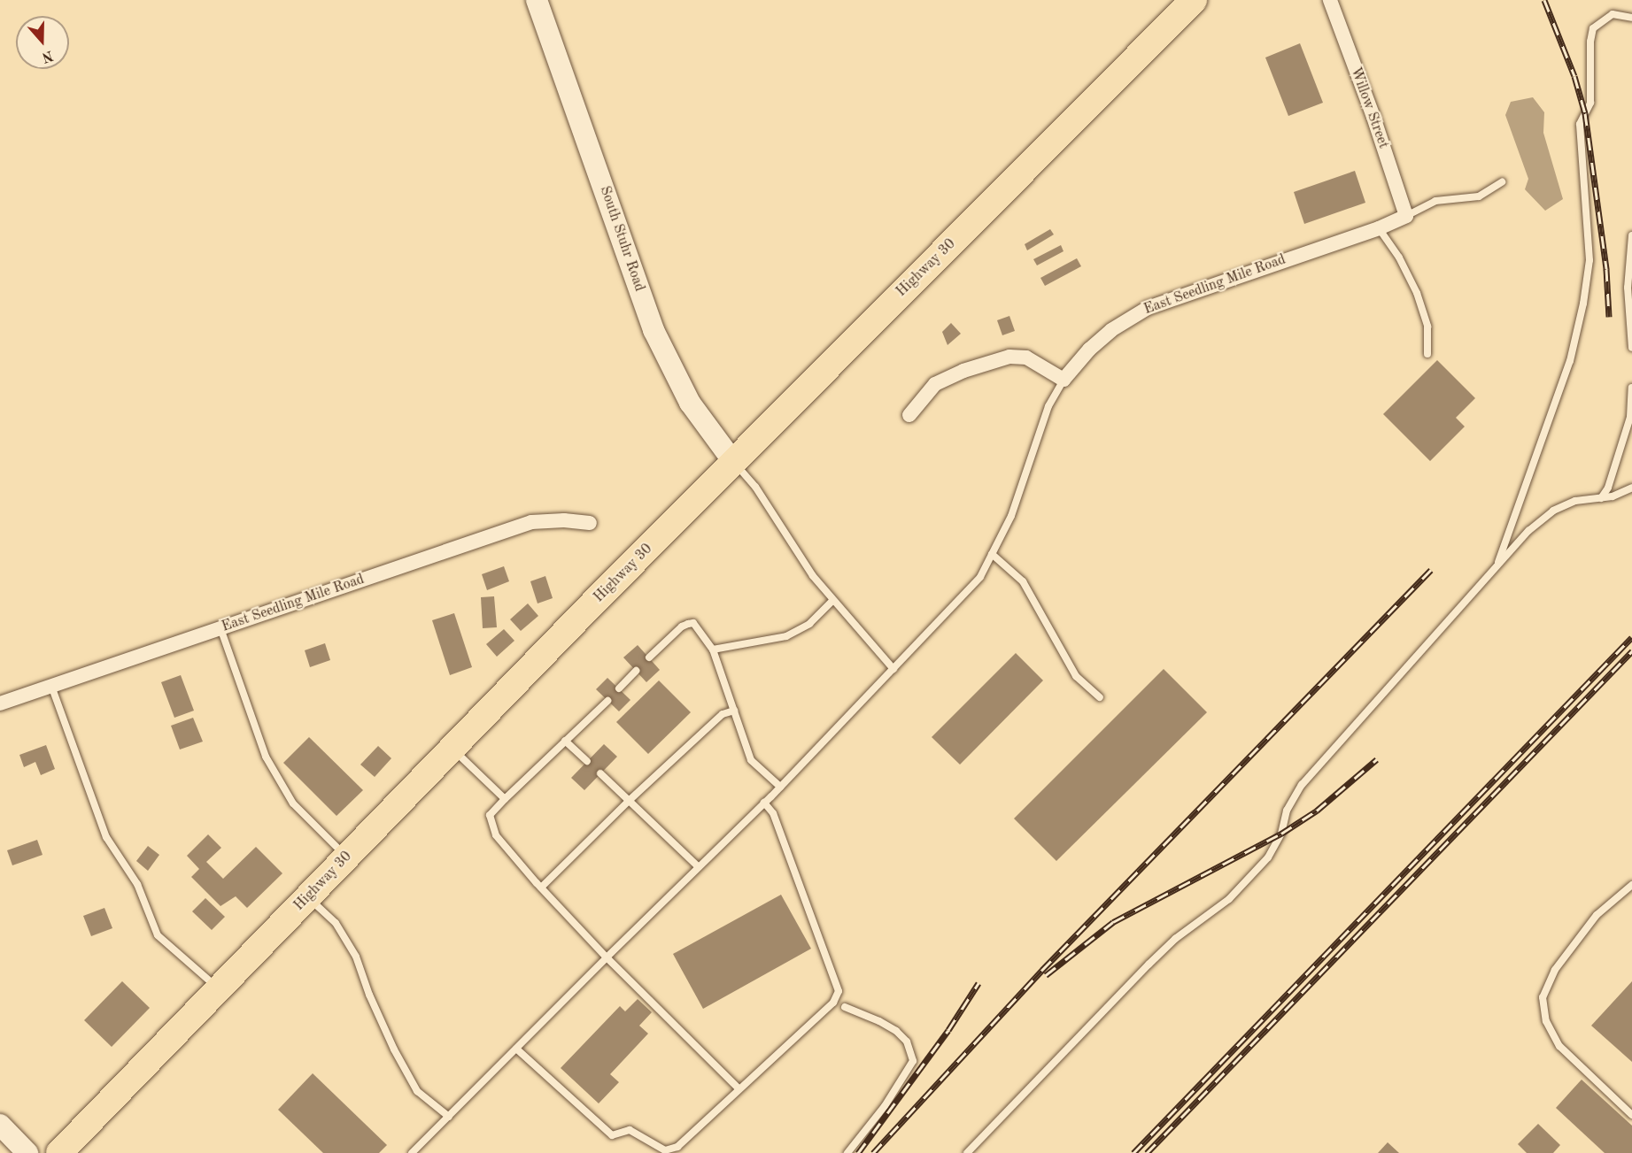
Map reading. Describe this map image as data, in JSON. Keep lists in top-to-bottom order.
{
  "streets": {
    "highway": ["Highway 30"],
    "main road": ["South Stuhr Road"],
    "street": ["Willow Street", "East Seedling Mile Road"]
  },
  "crossings": [
    ["Willow Street", "East Seedling Mile Road"],
    ["South Stuhr Road", "Highway 30"]
  ],
  "north": "bottom"
}
